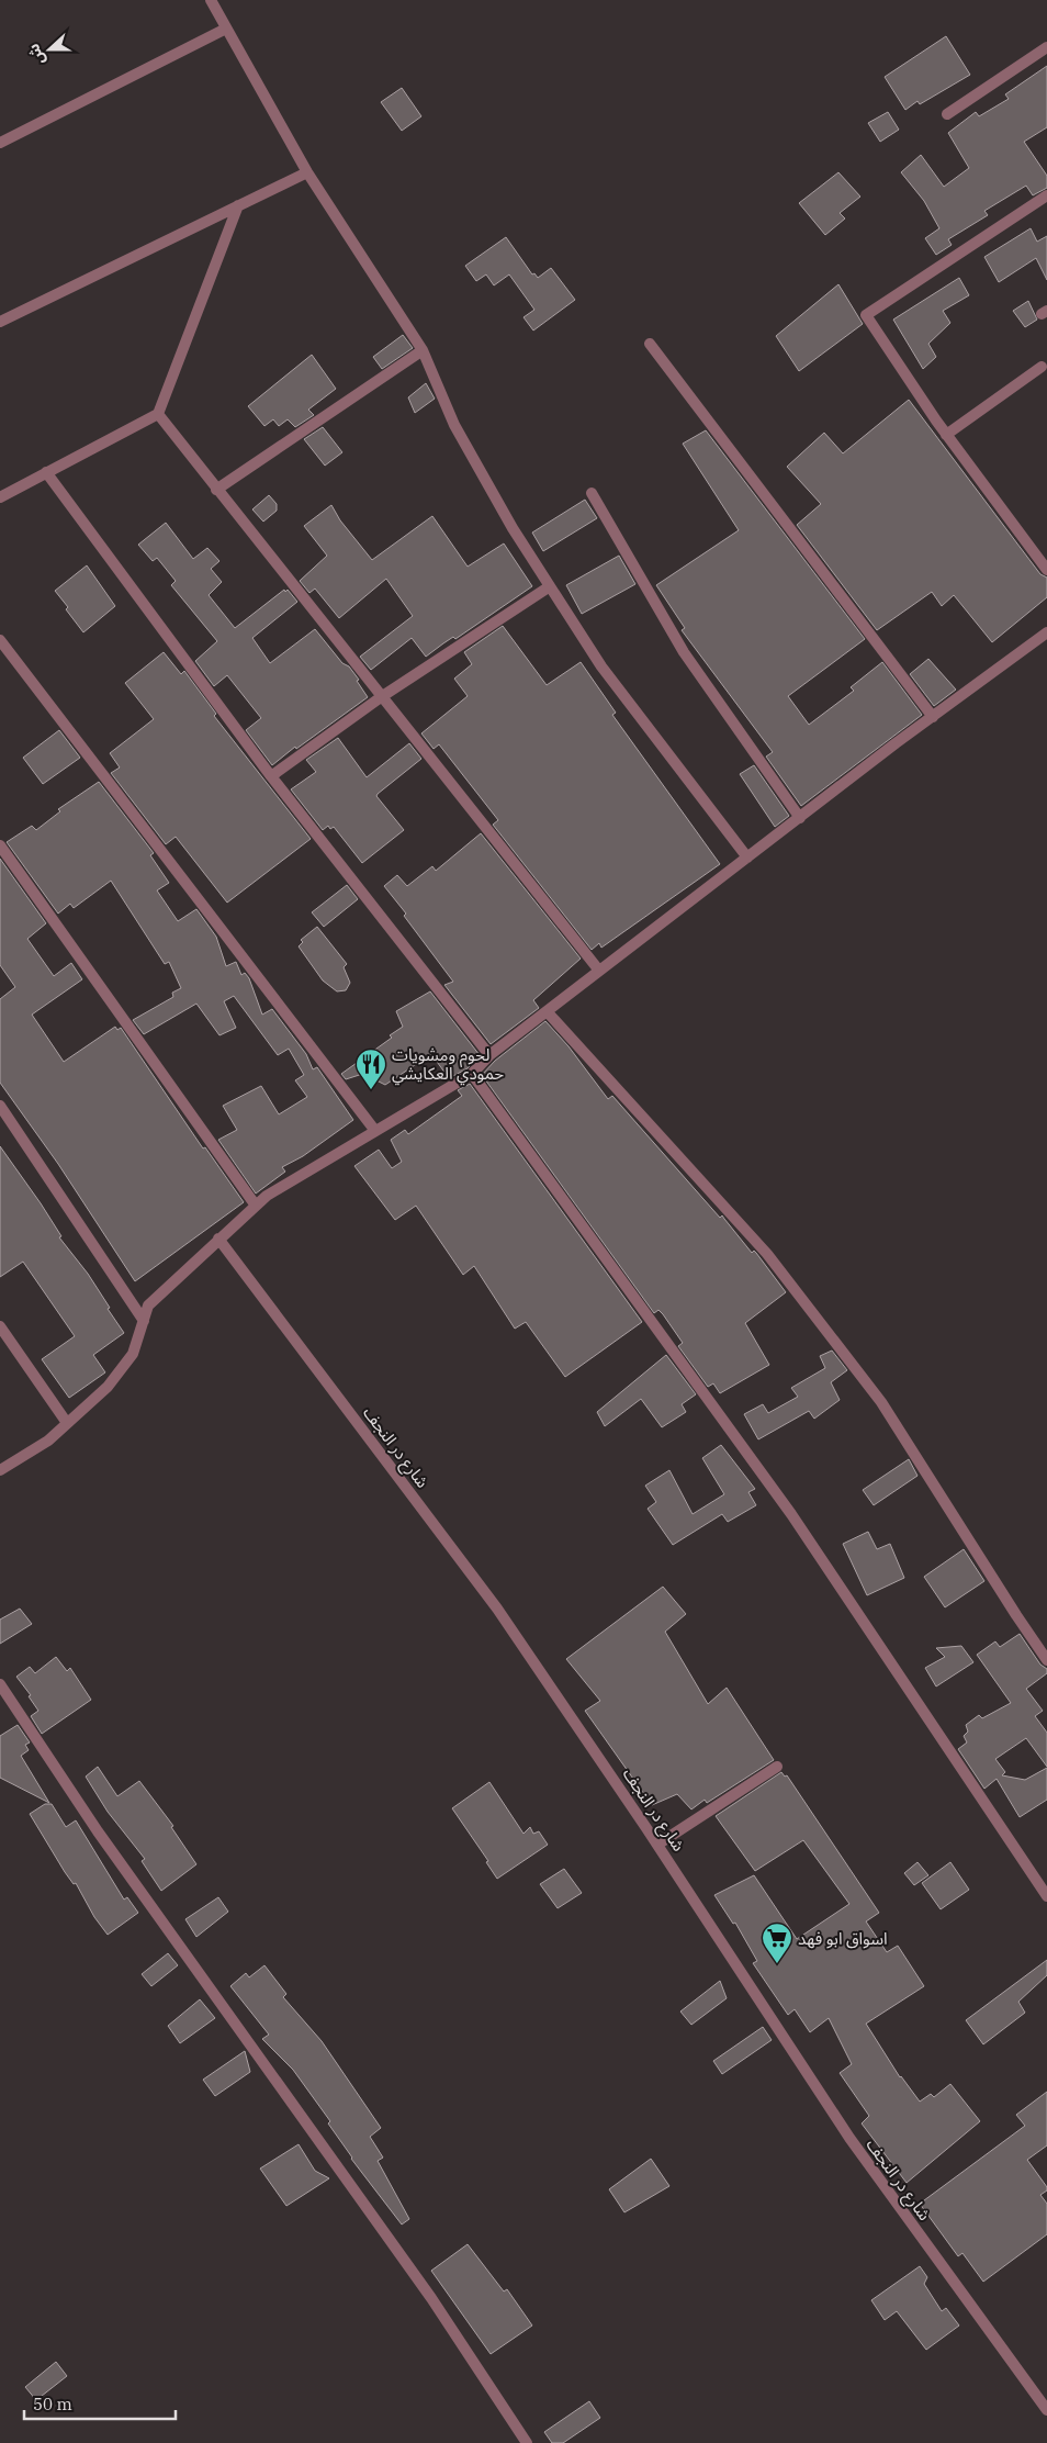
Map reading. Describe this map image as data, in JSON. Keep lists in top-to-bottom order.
{
  "streets": {
    "street": ["شارع در النجف"]
  },
  "places": {
    "restaurant": ["لحوم ومشويات حمودي العكايشي"],
    "supermarket": ["اسواق ابو فهد"]
  },
  "scale_bar": "50 m",
  "north": "left"
}
